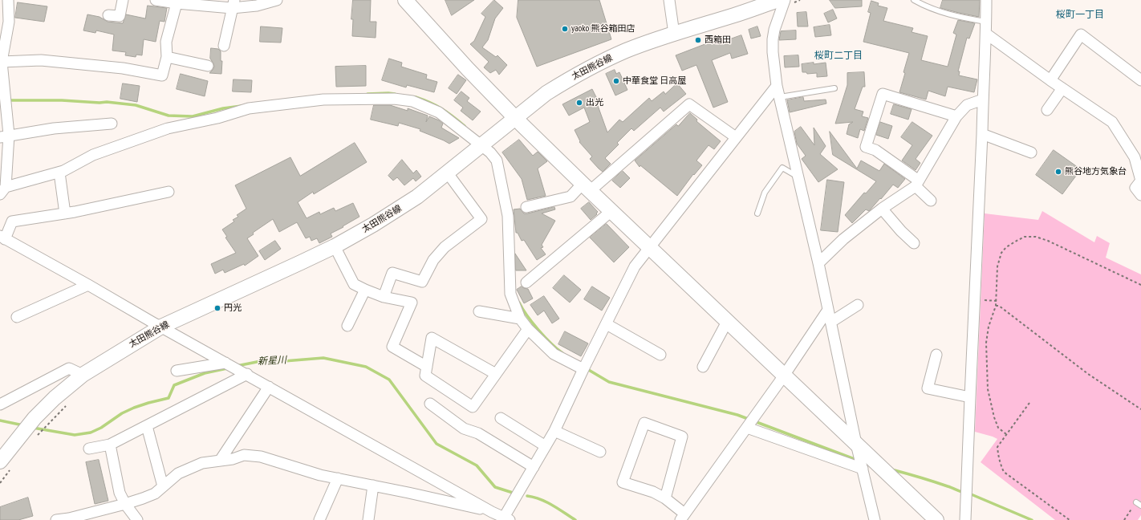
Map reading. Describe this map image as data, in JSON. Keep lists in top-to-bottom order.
{
  "streets": {
    "main road": ["太田熊谷線"]
  },
  "districts": ["桜町一丁目", "桜町二丁目"],
  "water": ["新星川"],
  "places": [
    "yaoko 熊谷箱田店",
    "西箱田",
    "中華食堂 日高屋",
    "出光",
    "熊谷地方気象台",
    "円光"
  ]
}
